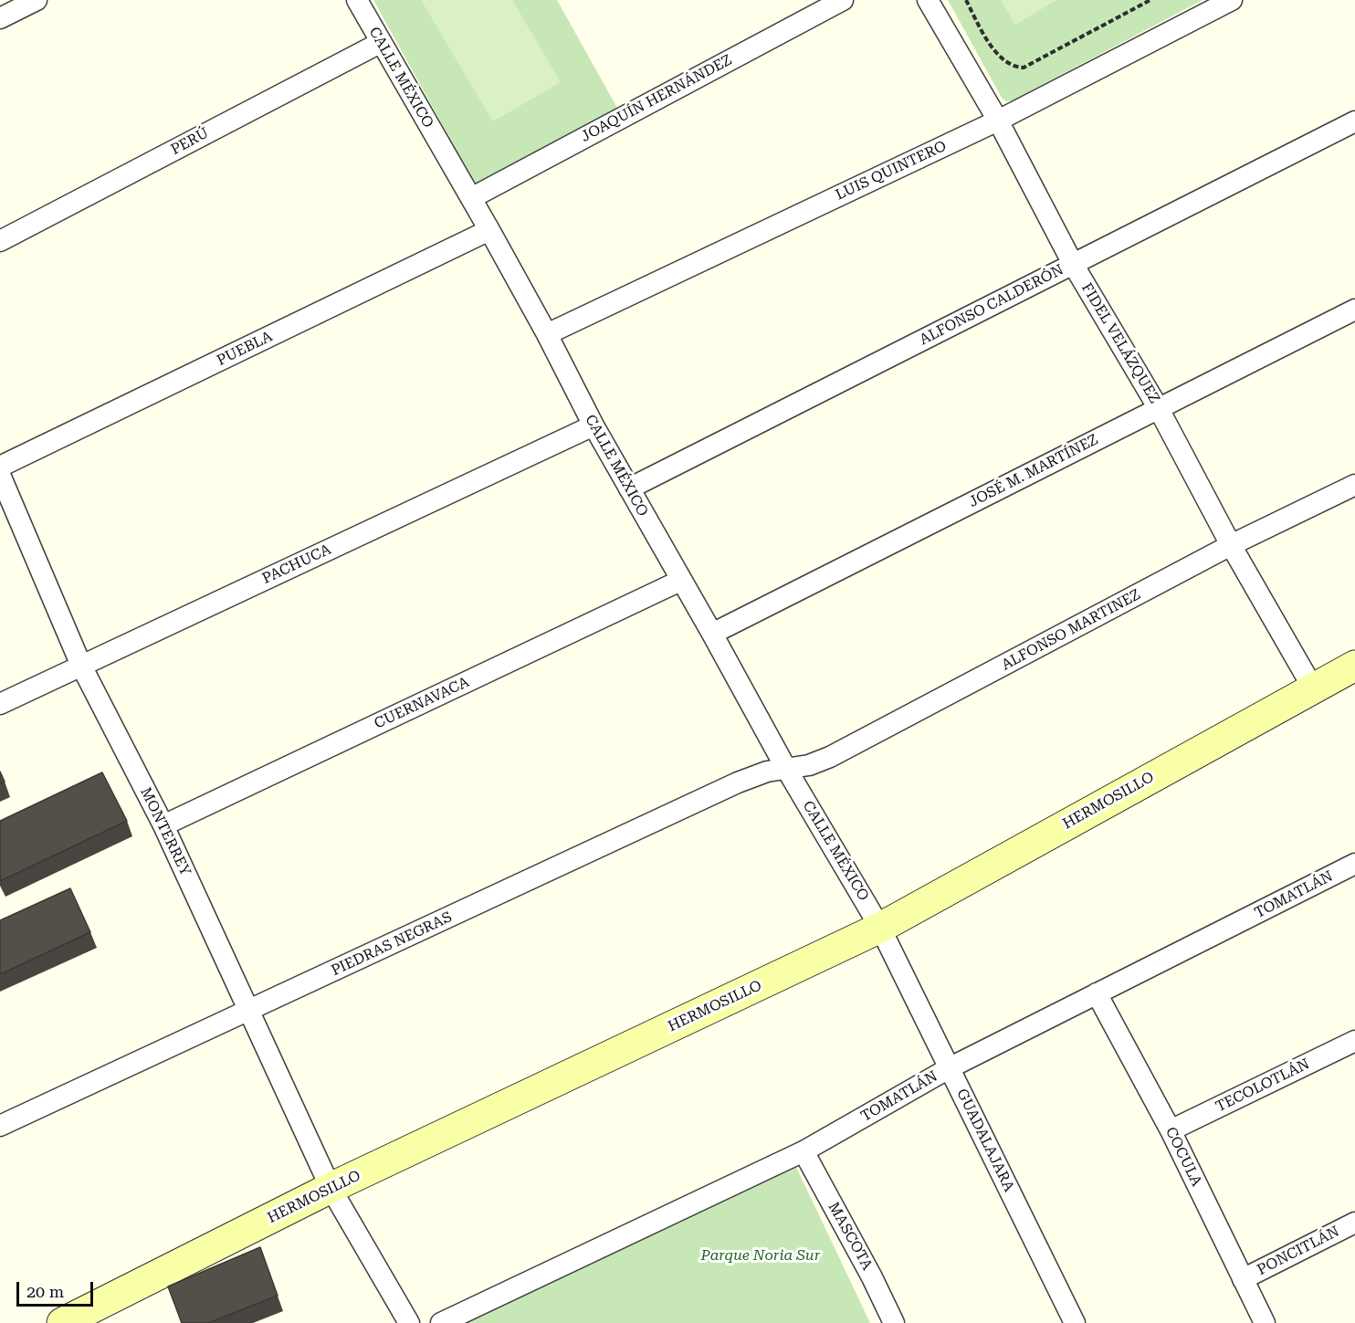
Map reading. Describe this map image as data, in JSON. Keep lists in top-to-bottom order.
{
  "streets": {
    "street": [
      "CALLE MÉXICO",
      "JOAQUÍN HERNÁNDEZ",
      "PERÚ",
      "LUIS QUINTERO",
      "ALFONSO CALDERÓN",
      "FIDEL VELÁZQUEZ",
      "PUEBLA",
      "JOSÉ M. MARTÍNEZ",
      "PACHUCA",
      "ALFONSO MARTINEZ",
      "CUERNAVACA",
      "HERMOSILLO",
      "MONTERREY",
      "TOMATLÁN",
      "PIEDRAS NEGRAS",
      "TECOLOTLÁN",
      "GUADALAJARA",
      "COCULA",
      "MASCOTA",
      "PONCITLÁN"
    ]
  },
  "crossings": [
    ["CALLE MÉXICO", "JOAQUÍN HERNÁNDEZ"],
    ["CALLE MÉXICO", "PERÚ"],
    ["CALLE MÉXICO", "LUIS QUINTERO"],
    ["CALLE MÉXICO", "ALFONSO CALDERÓN"],
    ["CALLE MÉXICO", "PUEBLA"],
    ["CALLE MÉXICO", "JOSÉ M. MARTÍNEZ"],
    ["CALLE MÉXICO", "PACHUCA"],
    ["CALLE MÉXICO", "ALFONSO MARTINEZ"],
    ["CALLE MÉXICO", "CUERNAVACA"],
    ["CALLE MÉXICO", "HERMOSILLO"],
    ["CALLE MÉXICO", "PIEDRAS NEGRAS"],
    ["CALLE MÉXICO", "GUADALAJARA"],
    ["LUIS QUINTERO", "FIDEL VELÁZQUEZ"],
    ["ALFONSO CALDERÓN", "FIDEL VELÁZQUEZ"],
    ["FIDEL VELÁZQUEZ", "JOSÉ M. MARTÍNEZ"],
    ["FIDEL VELÁZQUEZ", "ALFONSO MARTINEZ"],
    ["FIDEL VELÁZQUEZ", "HERMOSILLO"],
    ["PACHUCA", "MONTERREY"],
    ["ALFONSO MARTINEZ", "PIEDRAS NEGRAS"],
    ["CUERNAVACA", "MONTERREY"],
    ["HERMOSILLO", "MONTERREY"],
    ["HERMOSILLO", "GUADALAJARA"],
    ["MONTERREY", "PIEDRAS NEGRAS"],
    ["TOMATLÁN", "GUADALAJARA"],
    ["TOMATLÁN", "COCULA"],
    ["TOMATLÁN", "MASCOTA"],
    ["TECOLOTLÁN", "COCULA"],
    ["COCULA", "PONCITLÁN"]
  ],
  "parks": ["Parque Noria Sur"],
  "scale_bar": "20 m"
}
